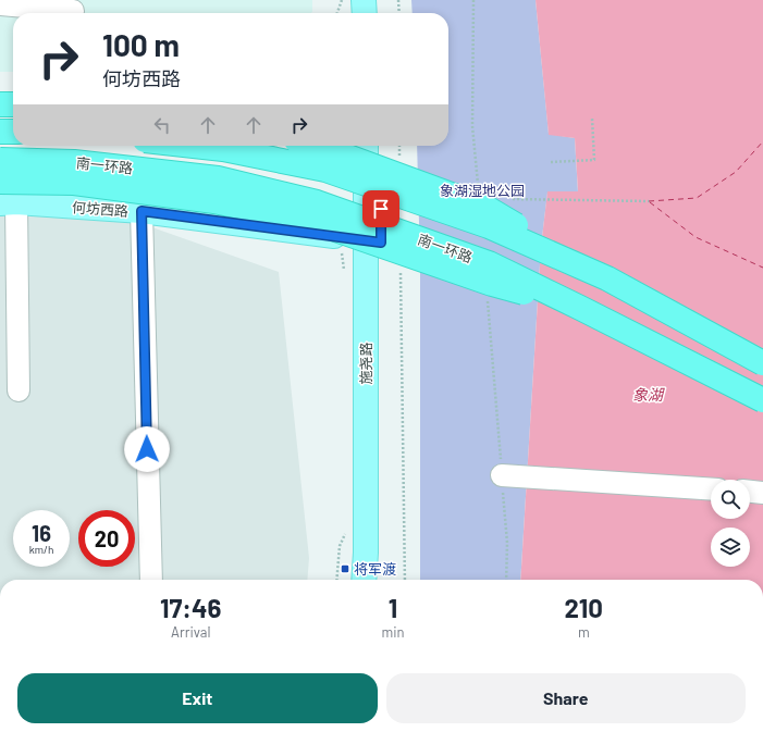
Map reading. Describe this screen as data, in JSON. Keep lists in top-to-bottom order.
{
  "streets": {
    "highway": ["南一环路"],
    "main road": ["何坊西路", "施尧路"]
  },
  "crossings": [
    ["何坊西路", "施尧路"]
  ],
  "water": ["象湖"],
  "parks": ["象湖湿地公园"],
  "places": {
    "transit": ["将军渡"]
  },
  "page": {
    "turn": ["100 m", "何坊西路"],
    "speed": "16 km/h",
    "limit": "20",
    "eta": [
      "17:46",
      "Arrival",
      "1",
      "min",
      "210",
      "m"
    ],
    "buttons": ["Exit", "Share"]
  }
}
